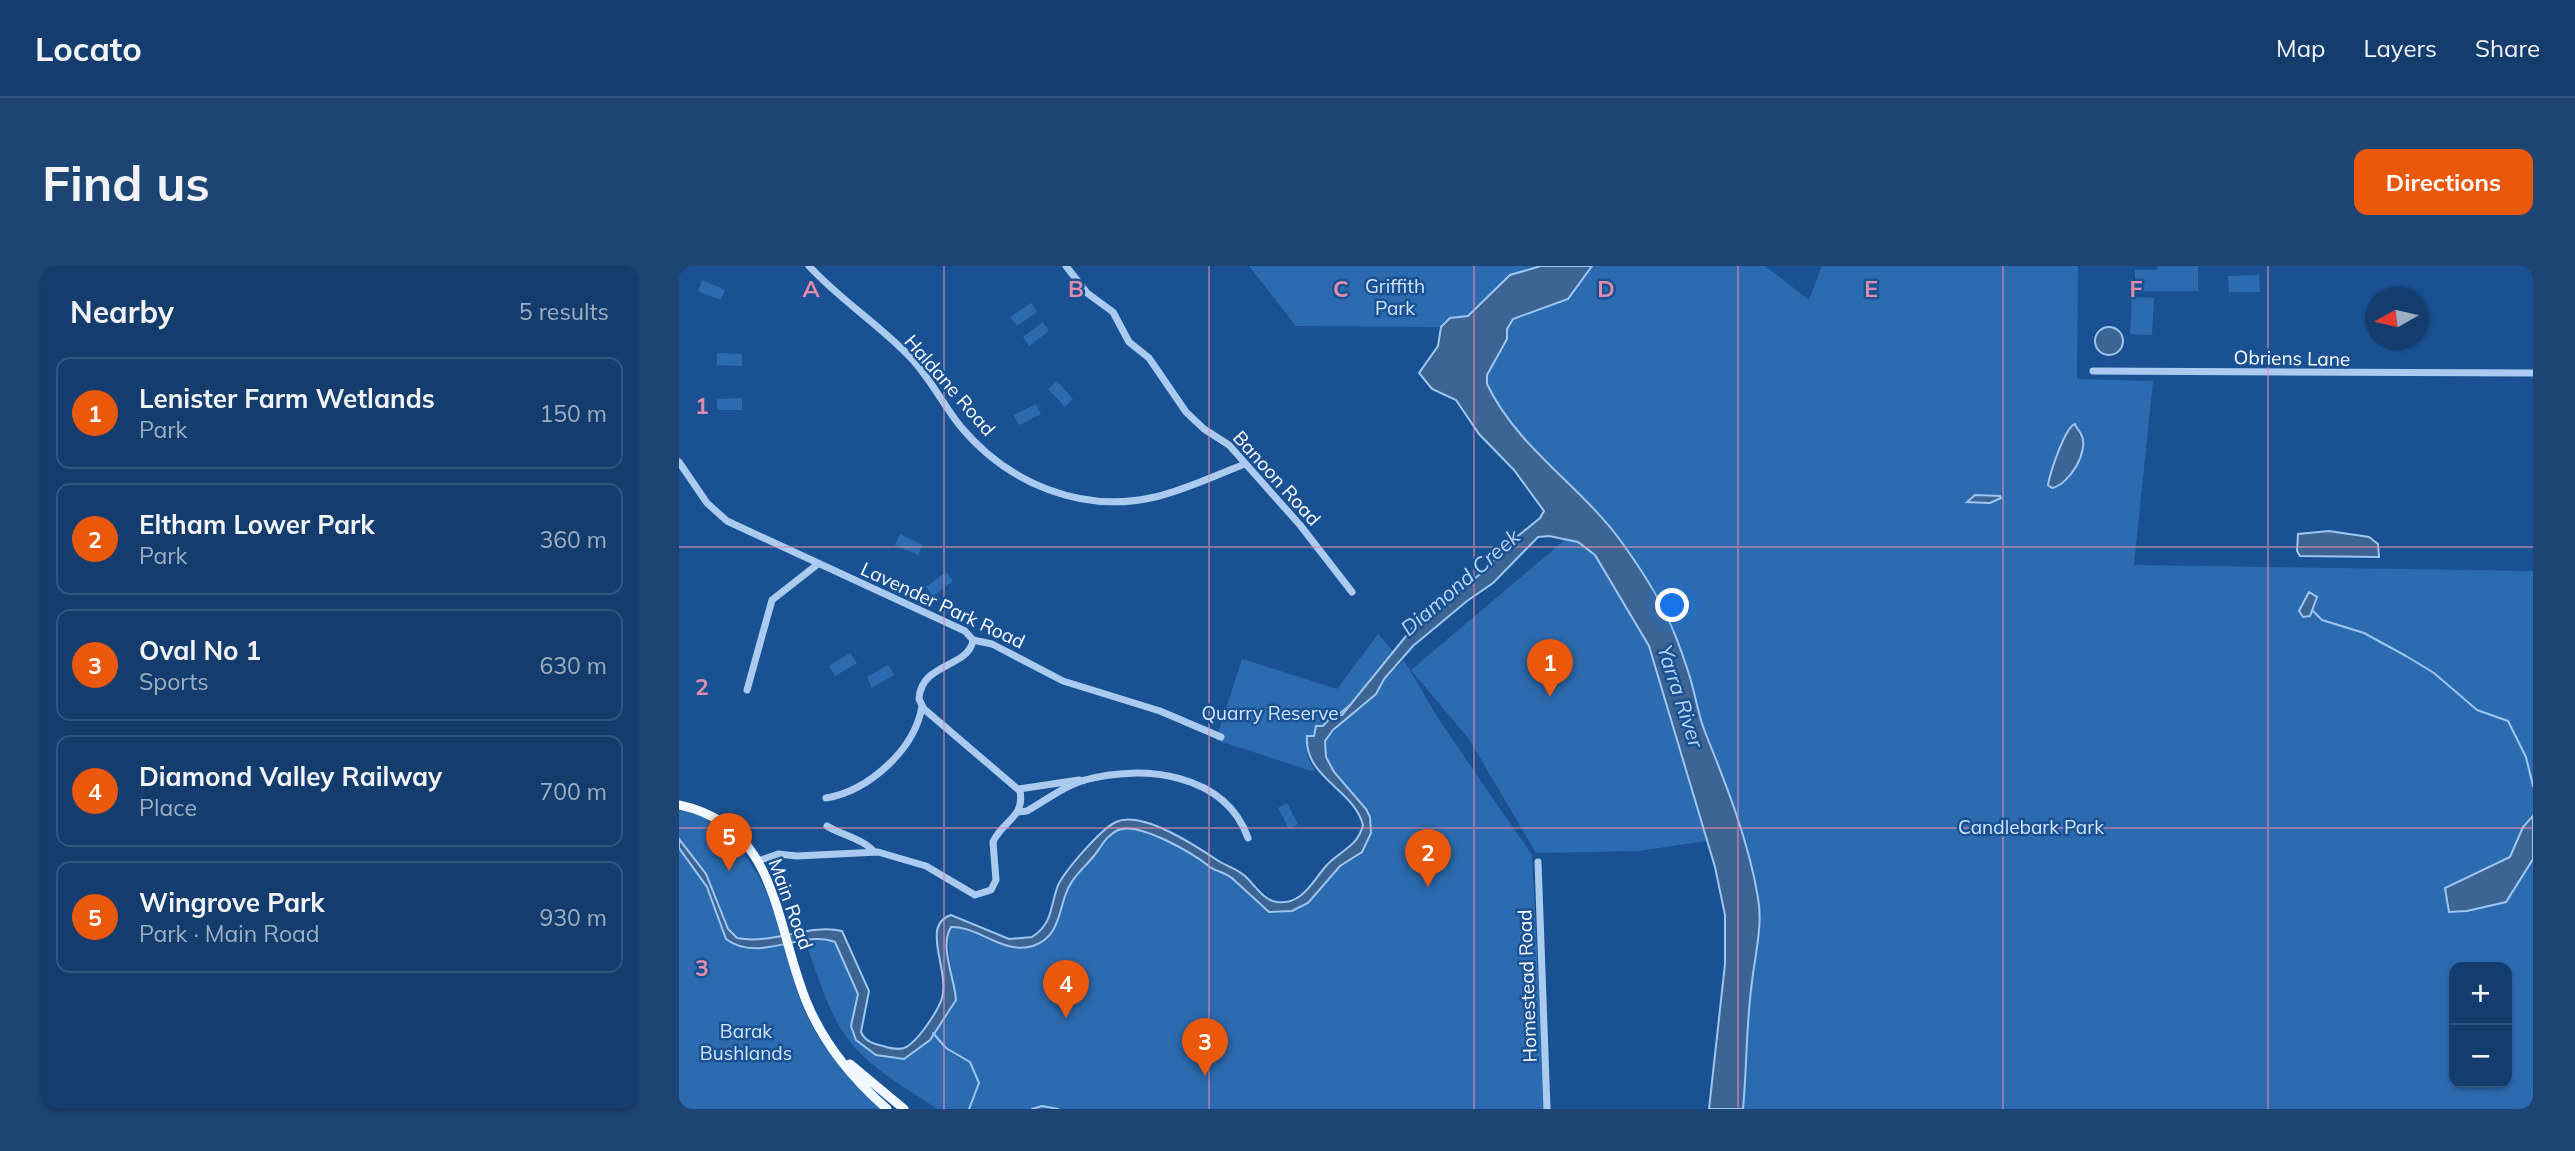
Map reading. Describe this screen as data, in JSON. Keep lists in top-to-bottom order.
{
  "streets": {
    "main road": ["Main Road"],
    "street": [
      "Obriens Lane",
      "Haldane Road",
      "Banoon Road",
      "Lavender Park Road",
      "Homestead Road"
    ]
  },
  "crossings": [
    ["Haldane Road", "Banoon Road"]
  ],
  "water": ["Diamond Creek", "Yarra River"],
  "parks": [
    "Griffith Park",
    "Quarry Reserve",
    "Candlebark Park",
    "Barak Bushlands"
  ],
  "north": "left",
  "page": {
    "header": "Locato",
    "nav": ["Map", "Layers", "Share"],
    "buttons": "Directions",
    "title": "Find us",
    "heading": ["Nearby", "5 results"],
    "list": [
      {
        "mark": "1",
        "name": "Lenister Farm Wetlands",
        "note": "Park",
        "value": "150 m"
      },
      {
        "mark": "2",
        "name": "Eltham Lower Park",
        "note": "Park",
        "value": "360 m"
      },
      {
        "mark": "3",
        "name": "Oval No 1",
        "note": "Sports",
        "value": "630 m"
      },
      {
        "mark": "4",
        "name": "Diamond Valley Railway",
        "note": "Place",
        "value": "700 m"
      },
      {
        "mark": "5",
        "name": "Wingrove Park",
        "note": "Park · Main Road",
        "value": "930 m"
      }
    ],
    "pins": [
      "1",
      "5",
      "2",
      "4",
      "3"
    ],
    "map_buttons": ["+", "−"]
  },
  "grid": {
    "columns": [
      "A",
      "B",
      "C",
      "D",
      "E",
      "F"
    ],
    "rows": ["1", "2", "3"]
  }
}
